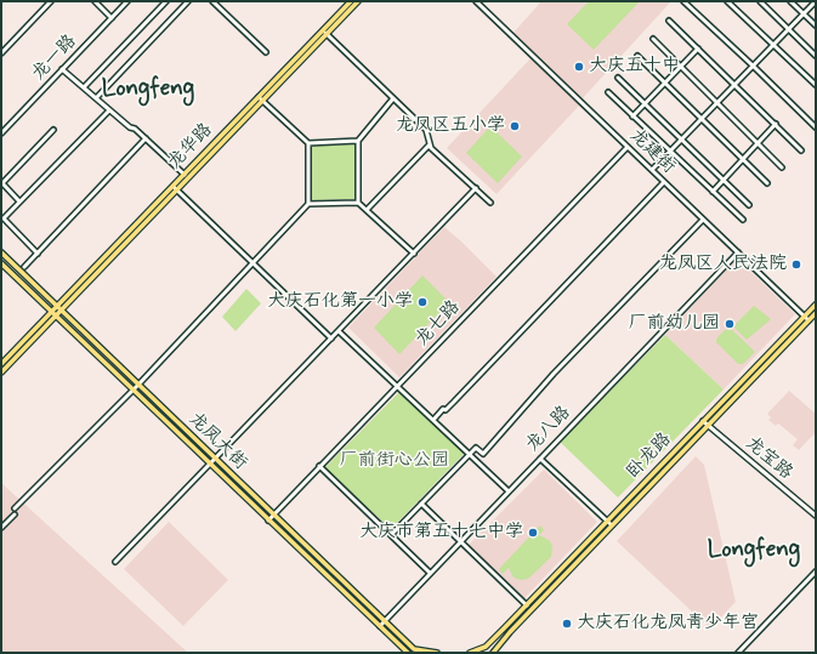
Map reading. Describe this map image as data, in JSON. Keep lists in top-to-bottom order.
{
  "streets": {
    "main road": ["龙华路", "龙凤大街", "卧龙路"],
    "street": [
      "龙一路",
      "龙建街",
      "龙七路",
      "龙八路",
      "龙宝路"
    ]
  },
  "crossings": [
    ["龙华路", "龙凤大街"],
    ["龙建街", "龙七路"],
    ["龙建街", "龙八路"],
    ["龙建街", "卧龙路"],
    ["龙七路", "龙凤大街"],
    ["龙八路", "龙凤大街"],
    ["卧龙路", "龙宝路"]
  ],
  "districts": ["Longfeng", "Longfeng"],
  "parks": ["厂前街心公园"],
  "places": [
    "大庆五十中",
    "龙凤区五小学",
    "龙凤区人民法院",
    "大庆石化第一小学",
    "厂前幼儿园",
    "大庆市第五十七中学",
    "大庆石化龙凤青少年宫"
  ]
}
